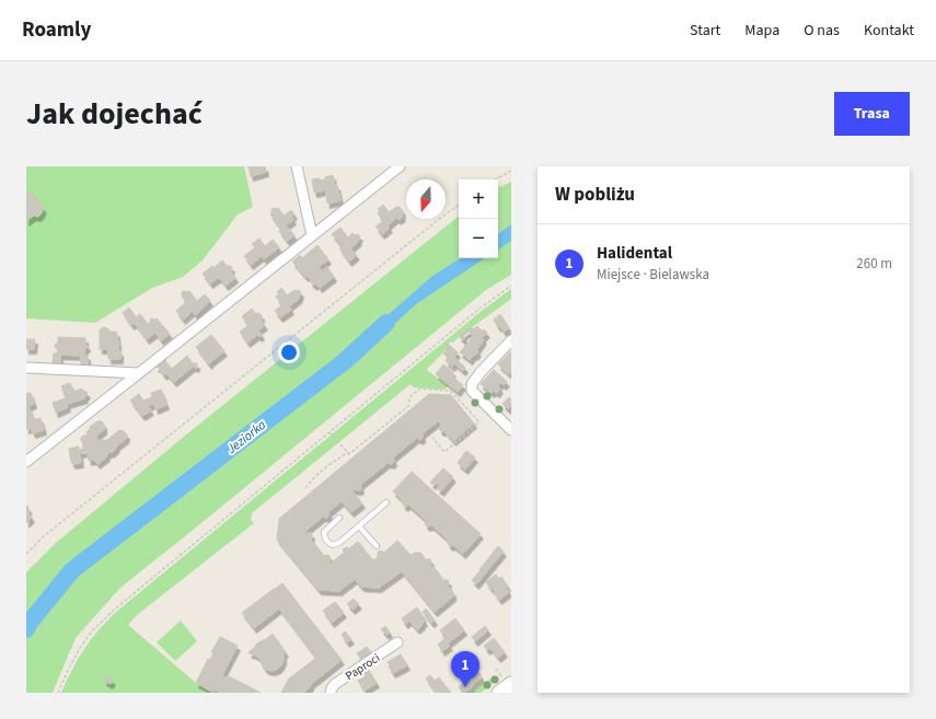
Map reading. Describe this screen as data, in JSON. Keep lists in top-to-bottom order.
{
  "streets": {
    "street": ["Paproci"]
  },
  "water": ["Jeziorka"],
  "north": "bottom",
  "page": {
    "header": "Roamly",
    "nav": [
      "Start",
      "Mapa",
      "O nas",
      "Kontakt"
    ],
    "title": "Jak dojechać",
    "buttons": "Trasa",
    "heading": "W pobliżu",
    "map_buttons": ["+", "−"],
    "list": [
      {
        "mark": "1",
        "name": "Halidental",
        "note": "Miejsce · Bielawska",
        "value": "260 m"
      }
    ],
    "pins": "1"
  }
}
